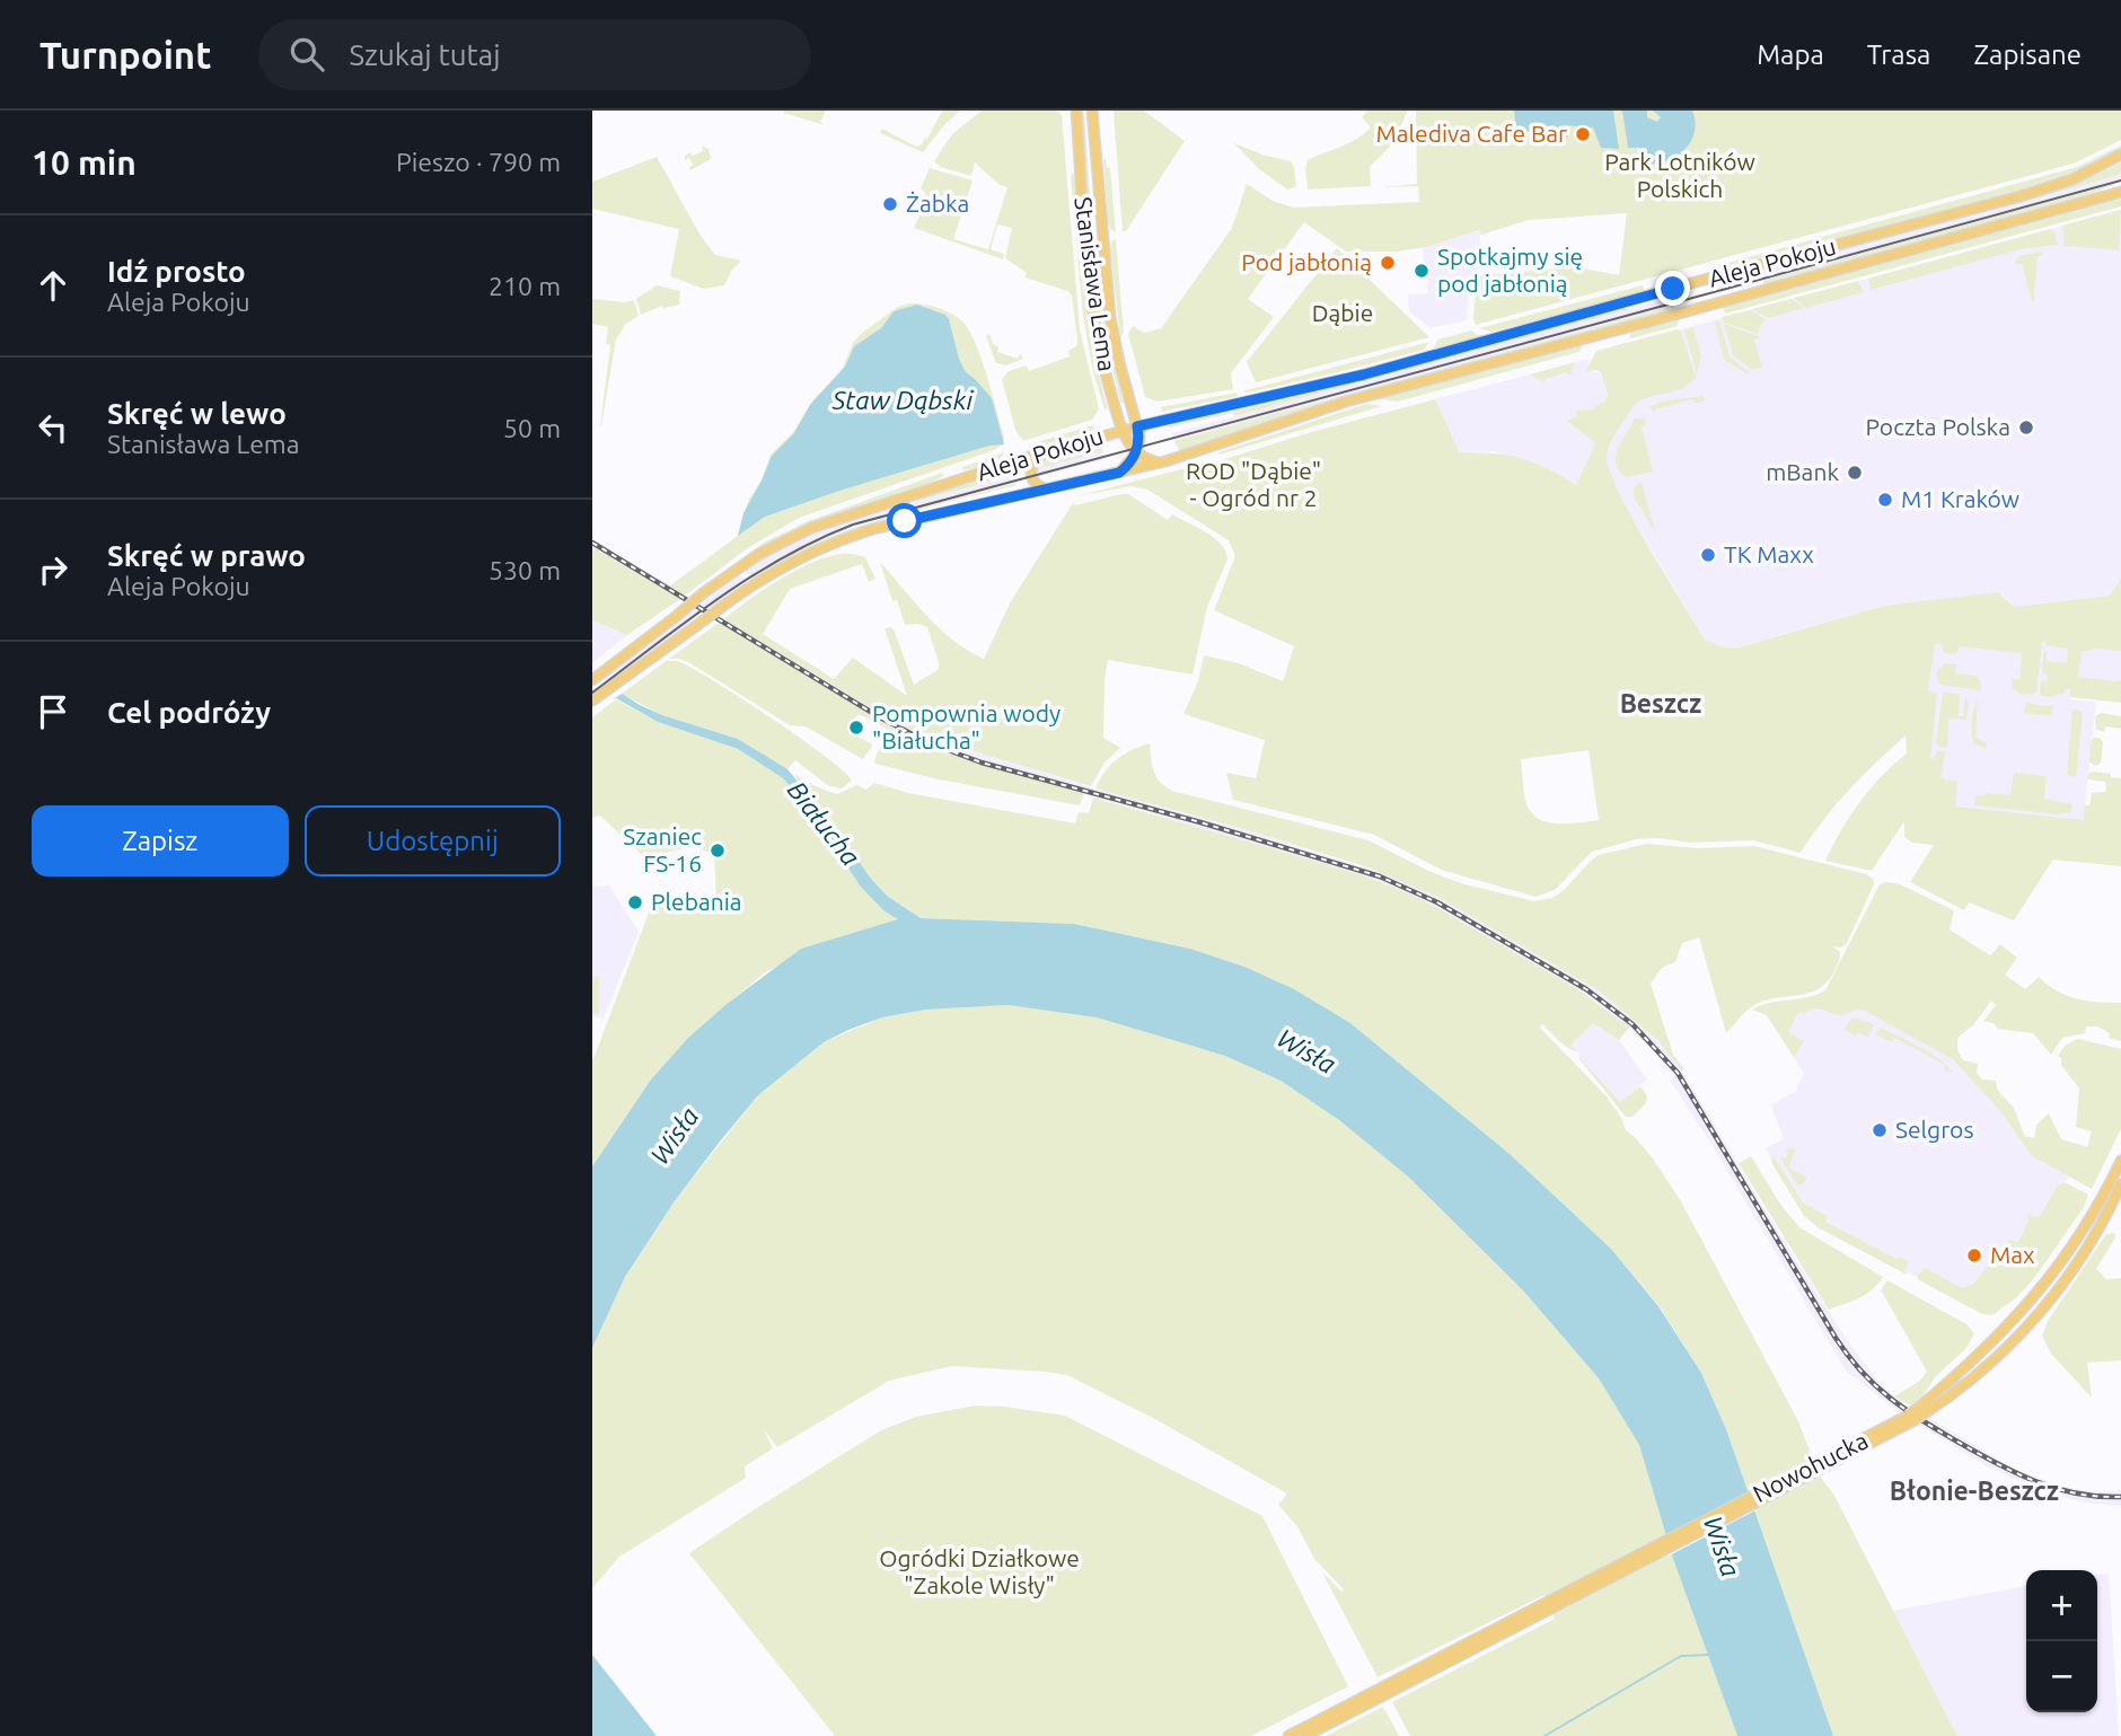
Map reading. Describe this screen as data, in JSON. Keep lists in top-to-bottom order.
{
  "streets": {
    "main road": ["Aleja Pokoju", "Stanisława Lema", "Nowohucka"]
  },
  "crossings": [
    ["Aleja Pokoju", "Stanisława Lema"]
  ],
  "districts": ["Beszcz", "Błonie-Beszcz"],
  "water": ["Staw Dąbski", "Białucha", "Wisła"],
  "parks": [
    "Park Lotników Polskich",
    "Dąbie",
    "ROD \"Dąbie\" - Ogród nr 2",
    "Ogródki Działkowe \"Zakole Wisły\""
  ],
  "places": [
    "Malediva Cafe Bar",
    "Żabka",
    "Pod jabłonią",
    "Spotkajmy się pod jabłonią",
    "Poczta Polska",
    "mBank",
    "M1 Kraków",
    "TK Maxx",
    "Pompownia wody \"Białucha\"",
    "Szaniec FS-16",
    "Plebania",
    "Selgros",
    "Max"
  ],
  "page": {
    "header": "Turnpoint",
    "search": "Szukaj tutaj",
    "nav": ["Mapa", "Trasa", "Zapisane"],
    "heading": ["10 min", "Pieszo · 790 m"],
    "list": [
      ["Idź prosto", "Aleja Pokoju", "210 m"],
      ["Skręć w lewo", "Stanisława Lema", "50 m"],
      ["Skręć w prawo", "Aleja Pokoju", "530 m"],
      "Cel podróży"
    ],
    "buttons": ["Zapisz", "Udostępnij"],
    "map_buttons": ["+", "−"]
  }
}
